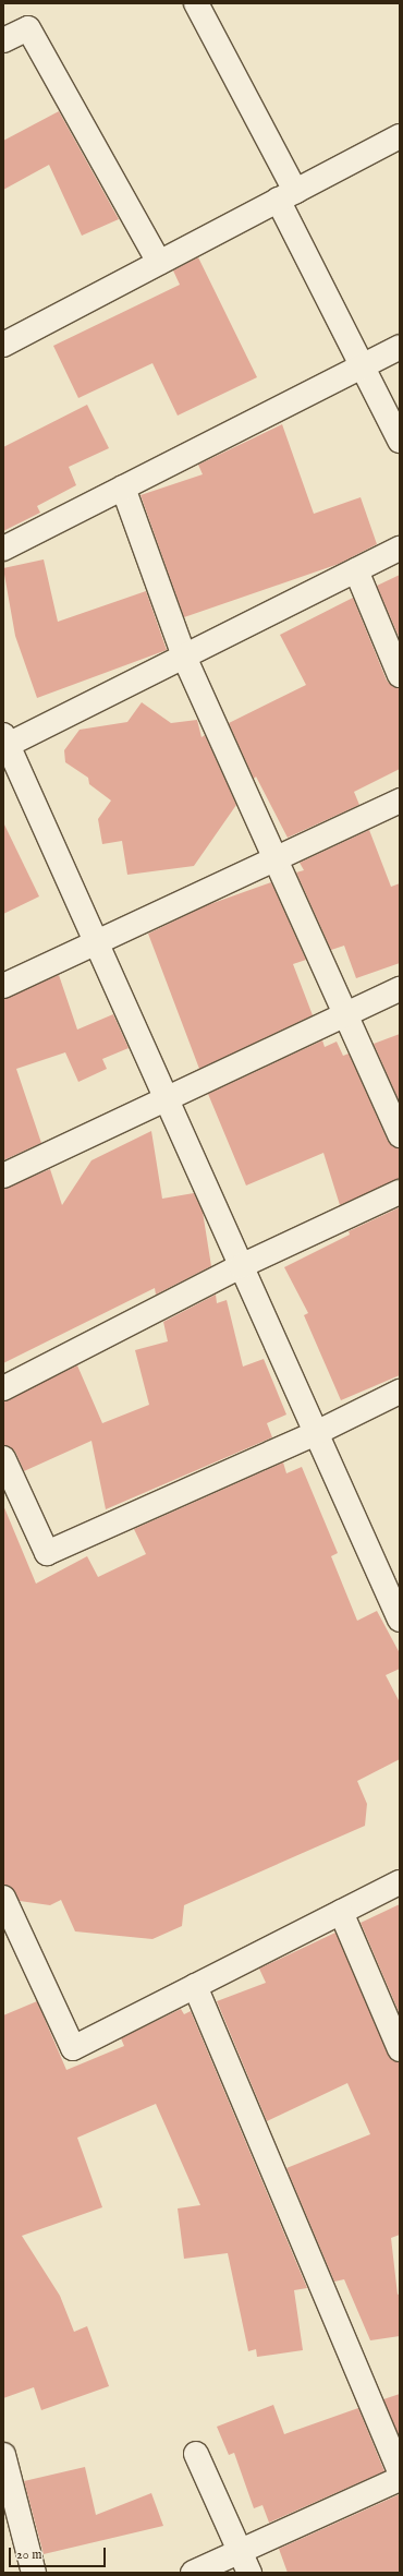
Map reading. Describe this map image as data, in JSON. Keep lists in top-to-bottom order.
{
  "scale_bar": "20 m"
}
